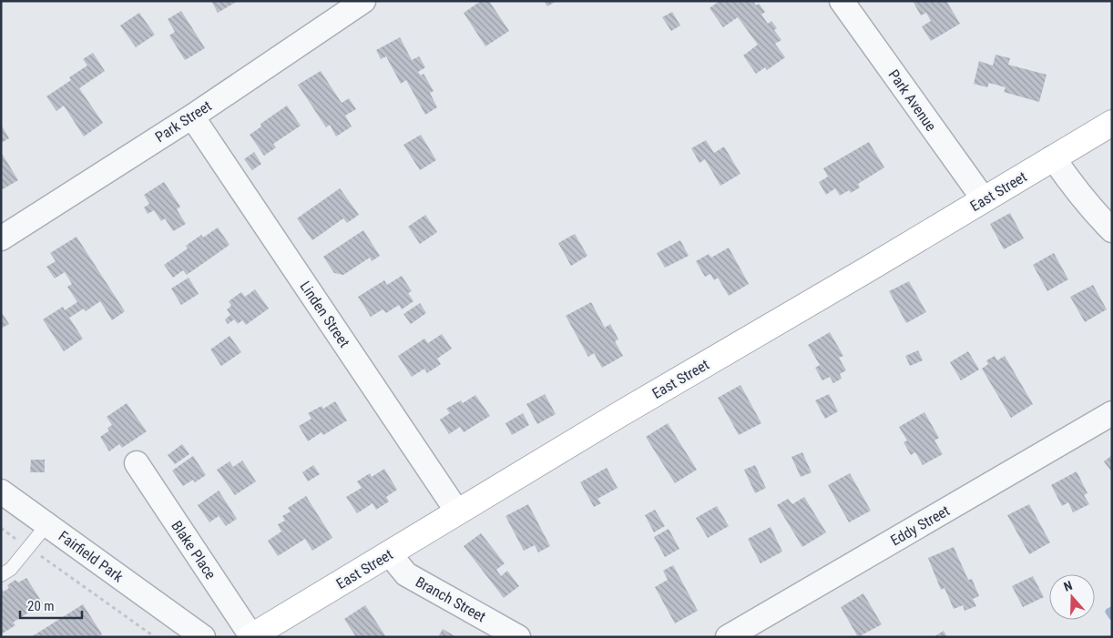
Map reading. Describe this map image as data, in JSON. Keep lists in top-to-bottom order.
{
  "streets": {
    "main road": ["East Street"],
    "street": [
      "Park Avenue",
      "Park Street",
      "Linden Street",
      "Eddy Street",
      "Blake Place",
      "Fairfield Park",
      "Branch Street"
    ]
  },
  "crossings": [
    ["Park Avenue", "East Street"],
    ["Park Street", "Linden Street"],
    ["East Street", "Linden Street"],
    ["East Street", "Blake Place"],
    ["East Street", "Branch Street"]
  ],
  "scale_bar": "20 m",
  "north": "top"
}
